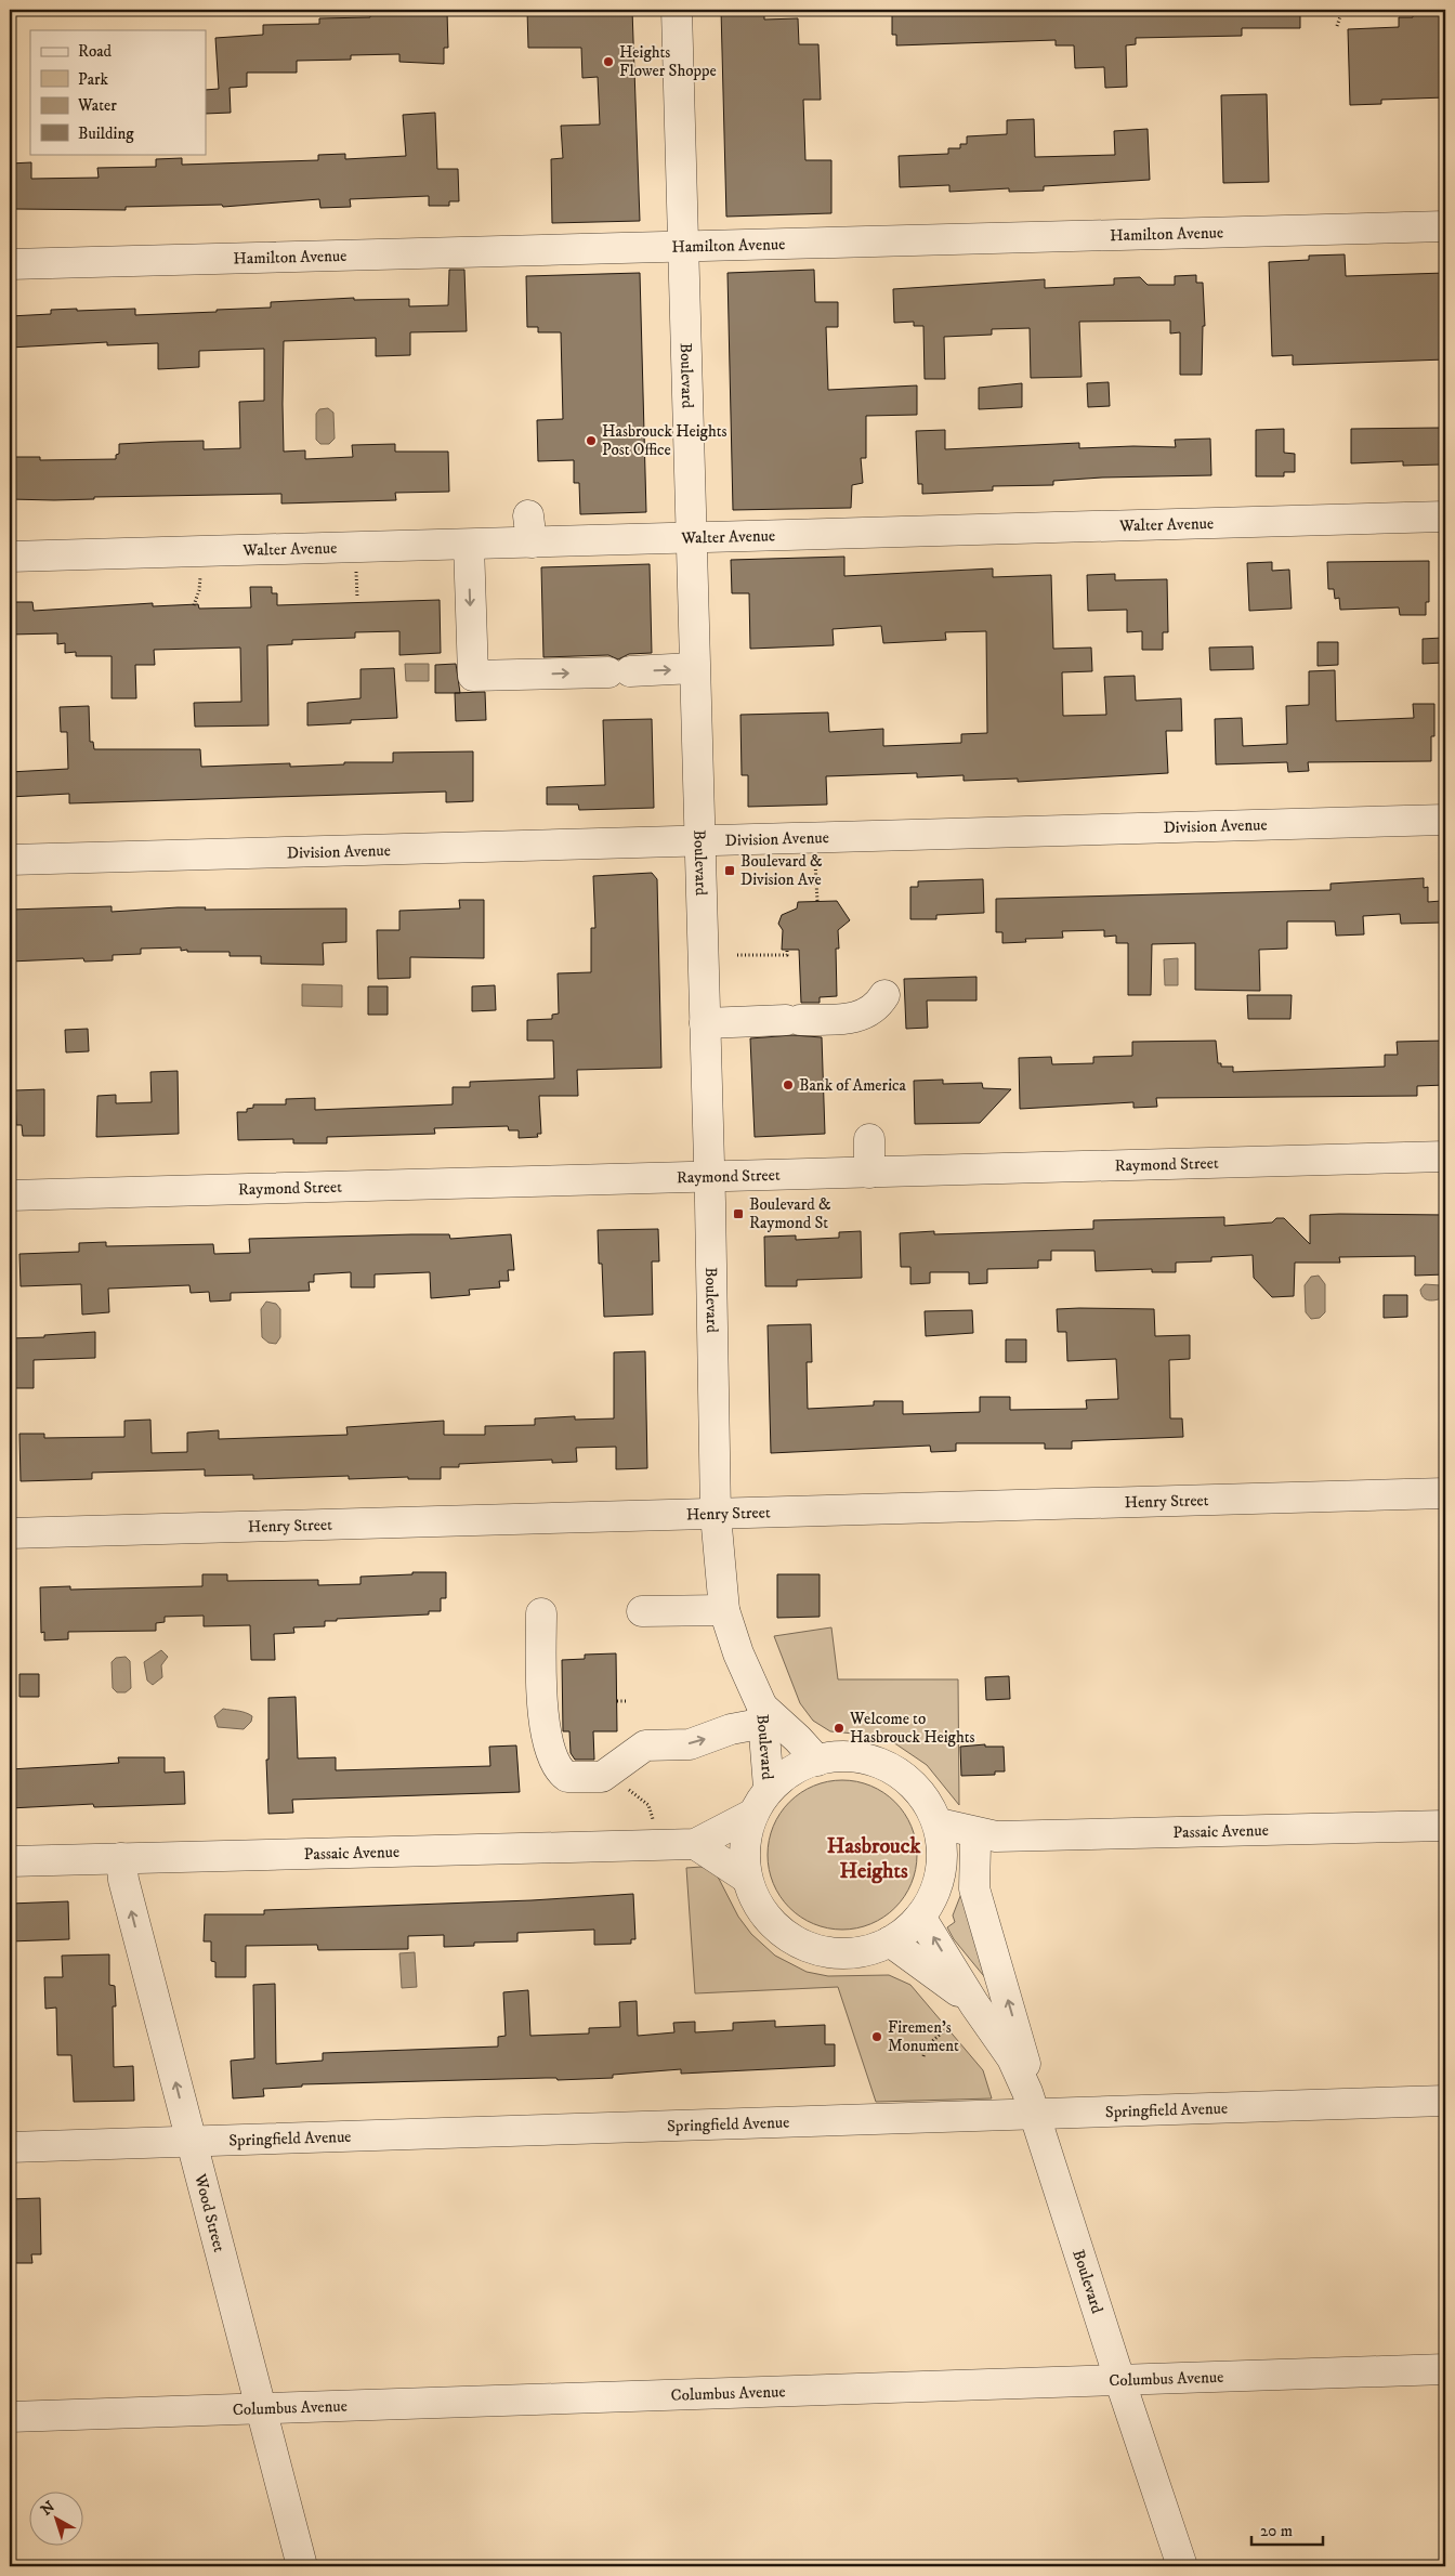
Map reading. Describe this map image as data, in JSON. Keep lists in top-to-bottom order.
{
  "streets": {
    "street": [
      "Hamilton Avenue",
      "Boulevard",
      "Walter Avenue",
      "Division Avenue",
      "Raymond Street",
      "Henry Street",
      "Passaic Avenue",
      "Springfield Avenue",
      "Wood Street",
      "Columbus Avenue"
    ]
  },
  "crossings": [
    ["Hamilton Avenue", "Boulevard"],
    ["Boulevard", "Walter Avenue"],
    ["Boulevard", "Division Avenue"],
    ["Boulevard", "Raymond Street"],
    ["Boulevard", "Henry Street"],
    ["Boulevard", "Springfield Avenue"],
    ["Boulevard", "Columbus Avenue"],
    ["Passaic Avenue", "Wood Street"],
    ["Springfield Avenue", "Wood Street"],
    ["Wood Street", "Columbus Avenue"]
  ],
  "one_way": ["Wood Street"],
  "districts": ["Hasbrouck Heights"],
  "places": {
    "other": [
      "Heights Flower Shoppe",
      "Hasbrouck Heights Post Office",
      "Bank of America",
      "Welcome to Hasbrouck Heights",
      "Firemen's Monument"
    ],
    "transit": ["Boulevard & Division Ave", "Boulevard & Raymond St"]
  },
  "legend": [
    "Road",
    "Park",
    "Water",
    "Building"
  ],
  "scale_bar": "20 m",
  "north": "top left"
}
